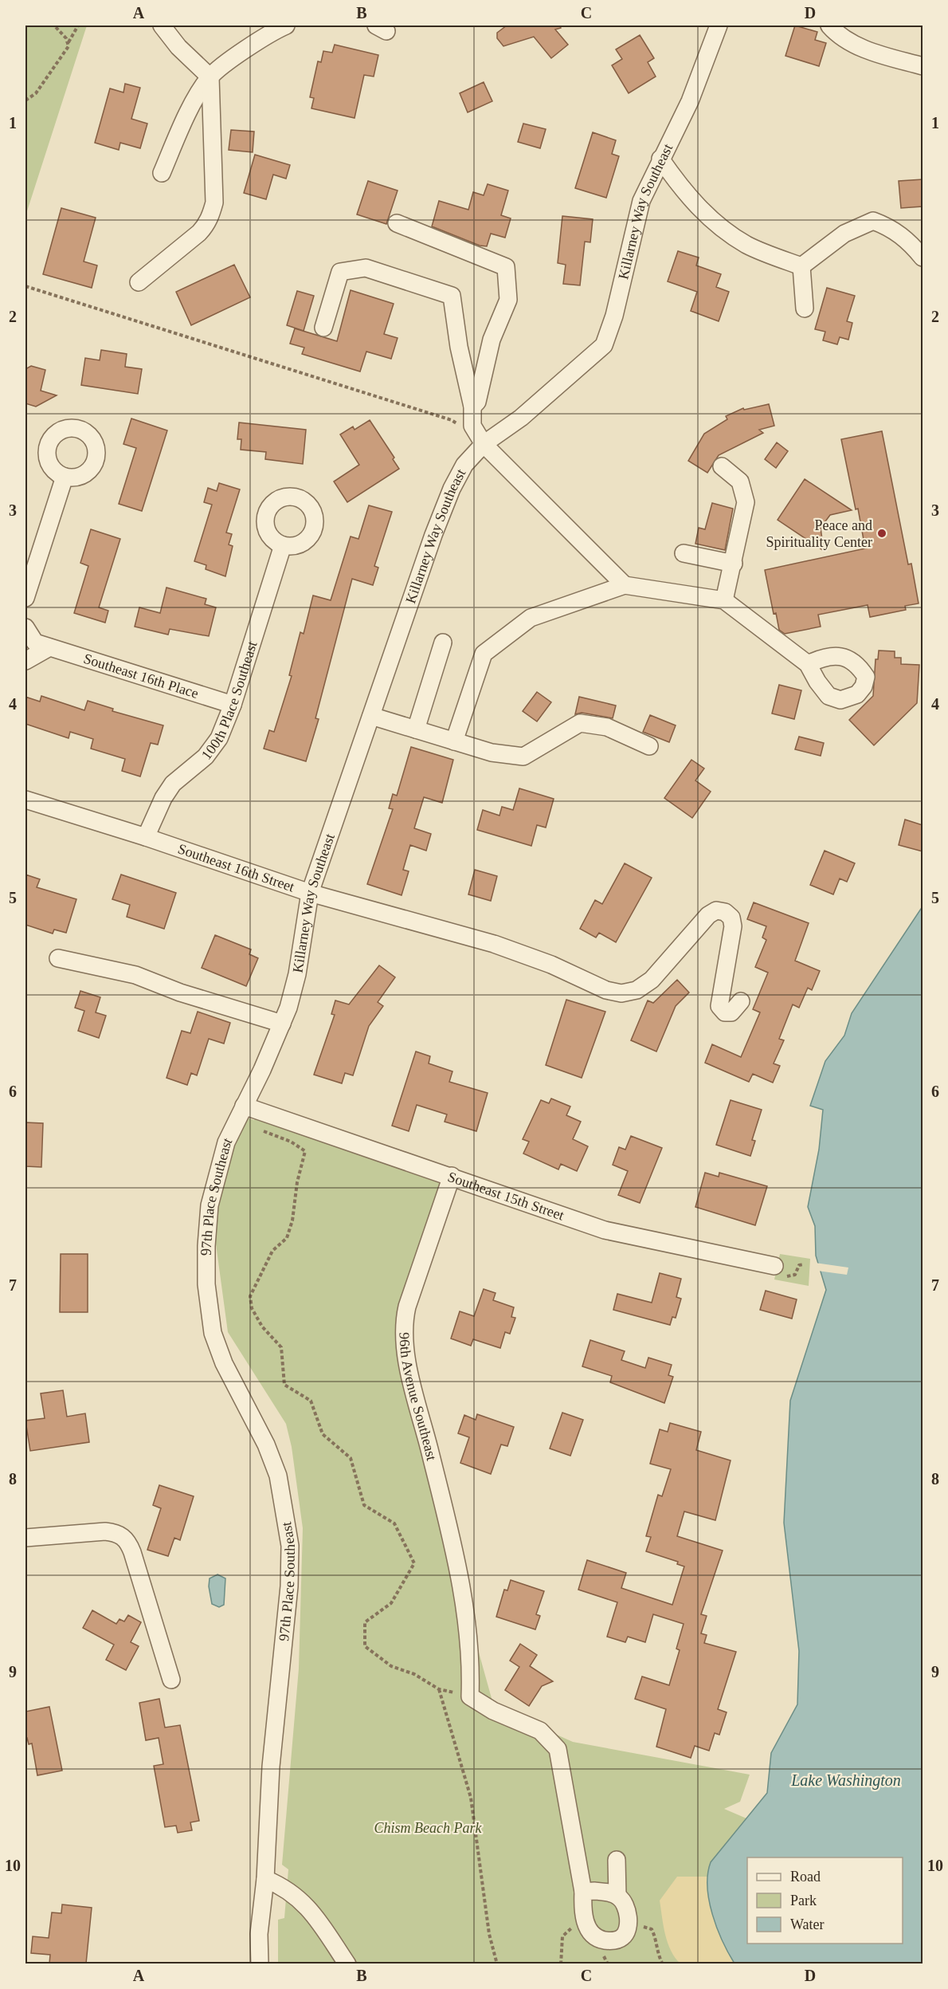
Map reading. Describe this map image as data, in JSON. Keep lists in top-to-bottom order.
{
  "streets": {
    "street": [
      "Killarney Way Southeast",
      "Southeast 16th Place",
      "100th Place Southeast",
      "Southeast 16th Street",
      "Southeast 15th Street",
      "97th Place Southeast",
      "96th Avenue Southeast"
    ]
  },
  "crossings": [
    ["Killarney Way Southeast", "Southeast 16th Street"],
    ["Killarney Way Southeast", "Southeast 15th Street"],
    ["Killarney Way Southeast", "97th Place Southeast"],
    ["Southeast 16th Place", "100th Place Southeast"],
    ["100th Place Southeast", "Southeast 16th Street"],
    ["Southeast 15th Street", "97th Place Southeast"],
    ["Southeast 15th Street", "96th Avenue Southeast"]
  ],
  "water": ["Lake Washington"],
  "parks": ["Chism Beach Park"],
  "places": ["Peace and Spirituality Center"],
  "legend": ["Road", "Park", "Water"],
  "grid": {
    "columns": [
      "A",
      "B",
      "C",
      "D"
    ],
    "rows": [
      "1",
      "2",
      "3",
      "4",
      "5",
      "6",
      "7",
      "8",
      "9",
      "10"
    ]
  }
}
